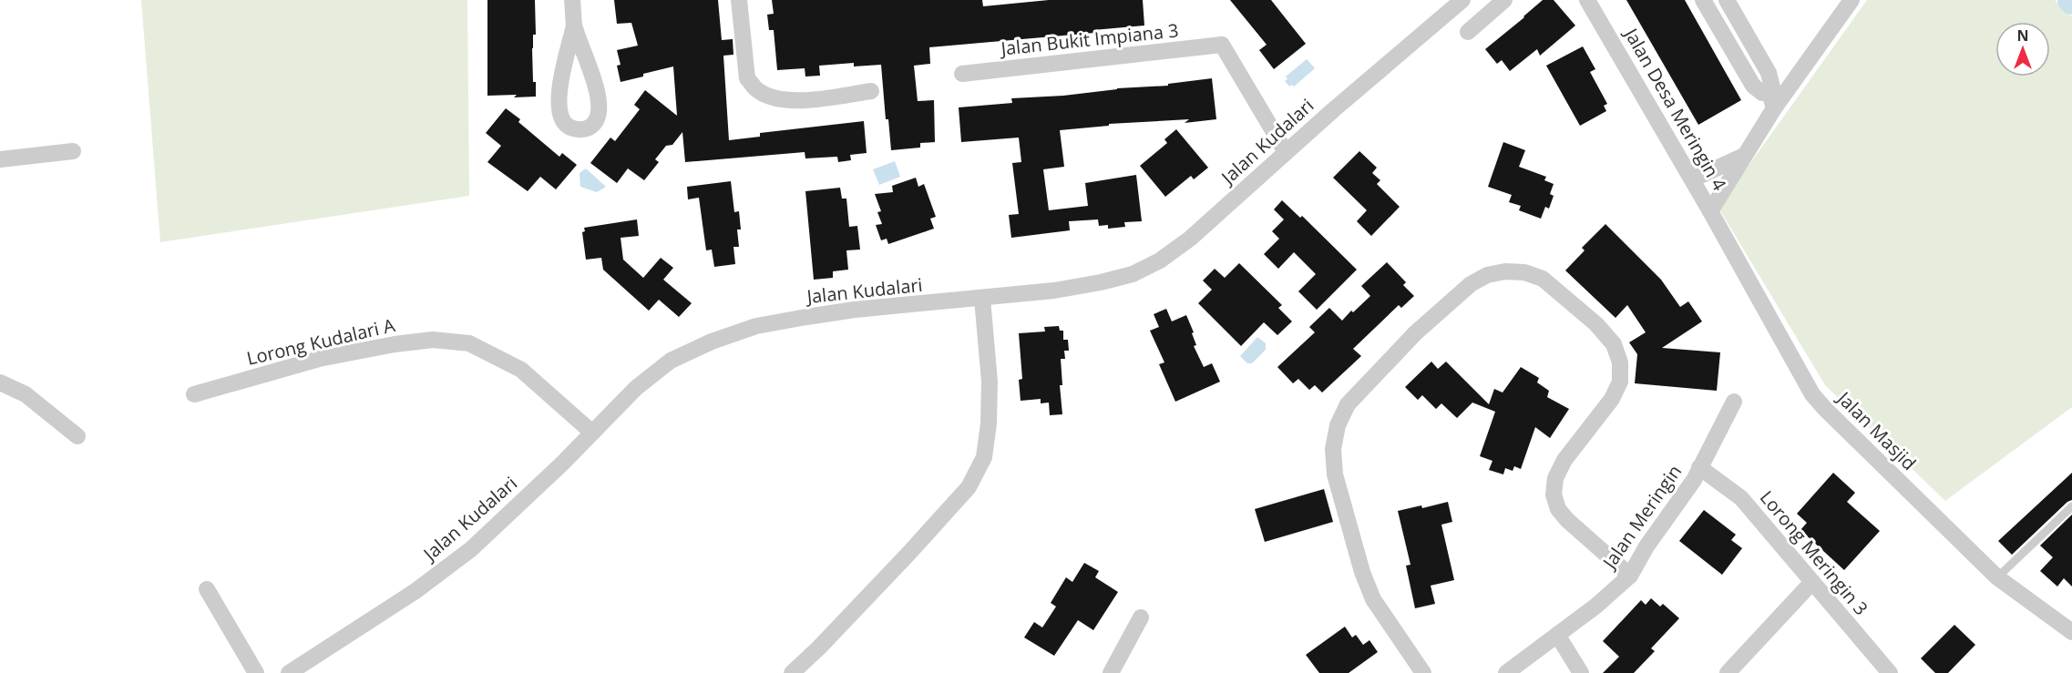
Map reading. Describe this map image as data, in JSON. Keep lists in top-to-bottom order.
{
  "streets": {
    "street": [
      "Jalan Bukit Impiana 3",
      "Jalan Desa Meringin 4",
      "Jalan Kudalari",
      "Lorong Kudalari A",
      "Jalan Masjid",
      "Jalan Meringin",
      "Lorong Meringin 3"
    ]
  },
  "crossings": [
    ["Jalan Bukit Impiana 3", "Jalan Kudalari"],
    ["Jalan Desa Meringin 4", "Jalan Masjid"],
    ["Jalan Kudalari", "Lorong Kudalari A"],
    ["Jalan Meringin", "Lorong Meringin 3"]
  ],
  "north": "top"
}
